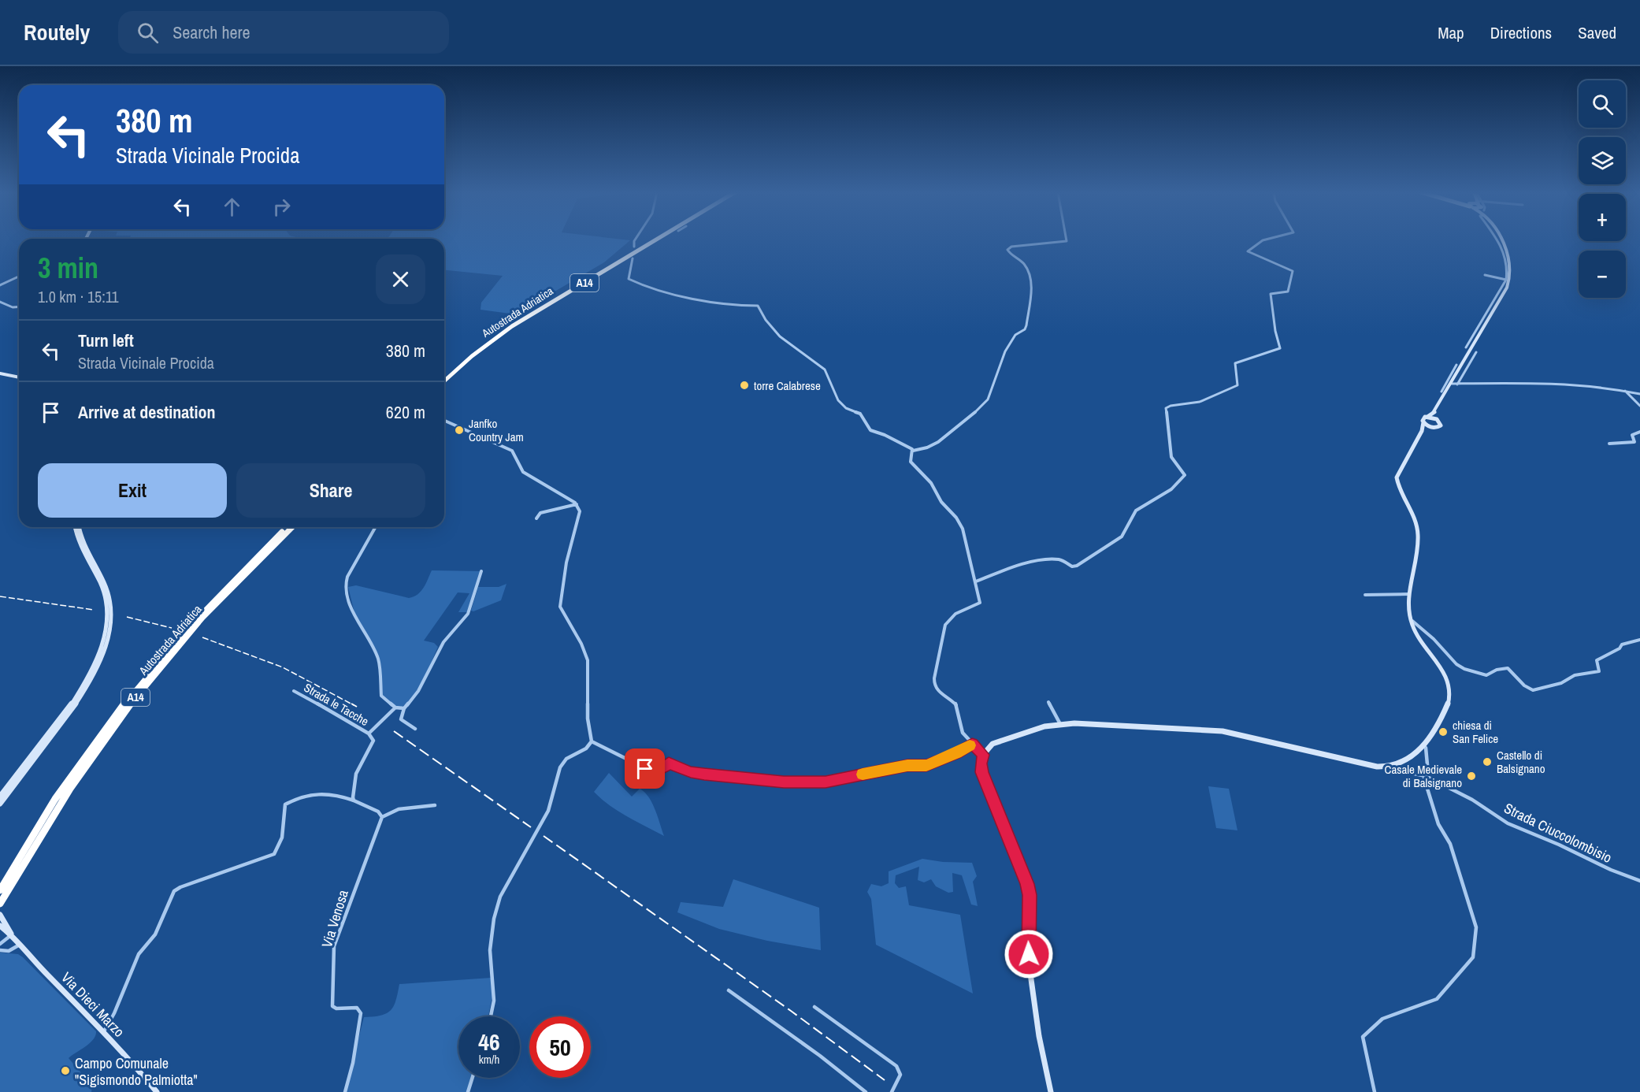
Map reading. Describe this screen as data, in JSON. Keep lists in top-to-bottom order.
{
  "streets": {
    "highway": ["A14", "Autostrada Adriatica"],
    "main road": ["Via Dieci Marzo"],
    "street": ["Strada le Tacche", "Strada Ciuccolombisio", "Via Venosa"]
  },
  "places": [
    "torre Calabrese",
    "Janfko Country Jam",
    "chiesa di San Felice",
    "Castello di Balsignano",
    "Casale Medievale di Balsignano",
    "Campo Comunale \"Sigismondo Palmiotta\""
  ],
  "page": {
    "header": "Routely",
    "search": "Search here",
    "nav": ["Map", "Directions", "Saved"],
    "map_buttons": ["+", "−"],
    "turn": ["380 m", "Strada Vicinale Procida"],
    "heading": ["3 min", "1.0 km · 15:11"],
    "list": [
      {
        "name": "Turn left",
        "note": "Strada Vicinale Procida",
        "value": "380 m"
      },
      {
        "name": "Arrive at destination",
        "value": "620 m"
      }
    ],
    "buttons": ["Exit", "Share"],
    "speed": "46 km/h",
    "limit": "50"
  }
}
